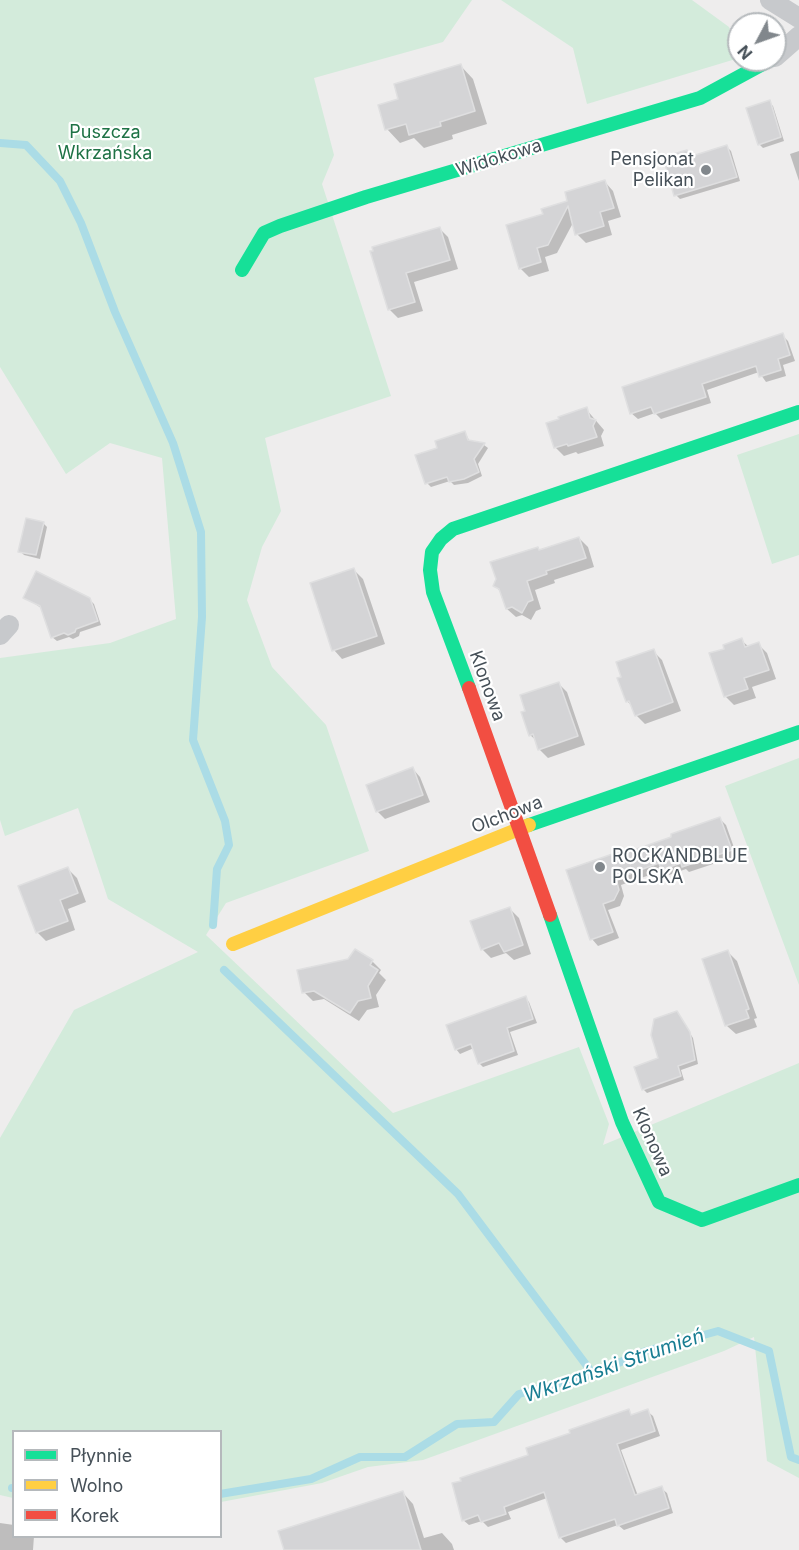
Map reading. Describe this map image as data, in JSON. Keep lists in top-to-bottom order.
{
  "streets": {
    "street": ["Widokowa", "Klonowa", "Olchowa"]
  },
  "crossings": [
    ["Klonowa", "Olchowa"]
  ],
  "water": ["Wkrzański Strumień"],
  "parks": ["Puszcza Wkrzańska"],
  "places": ["Pensjonat Pelikan", "ROCKANDBLUE POLSKA"],
  "legend": ["Płynnie", "Wolno", "Korek"],
  "north": "bottom left"
}
